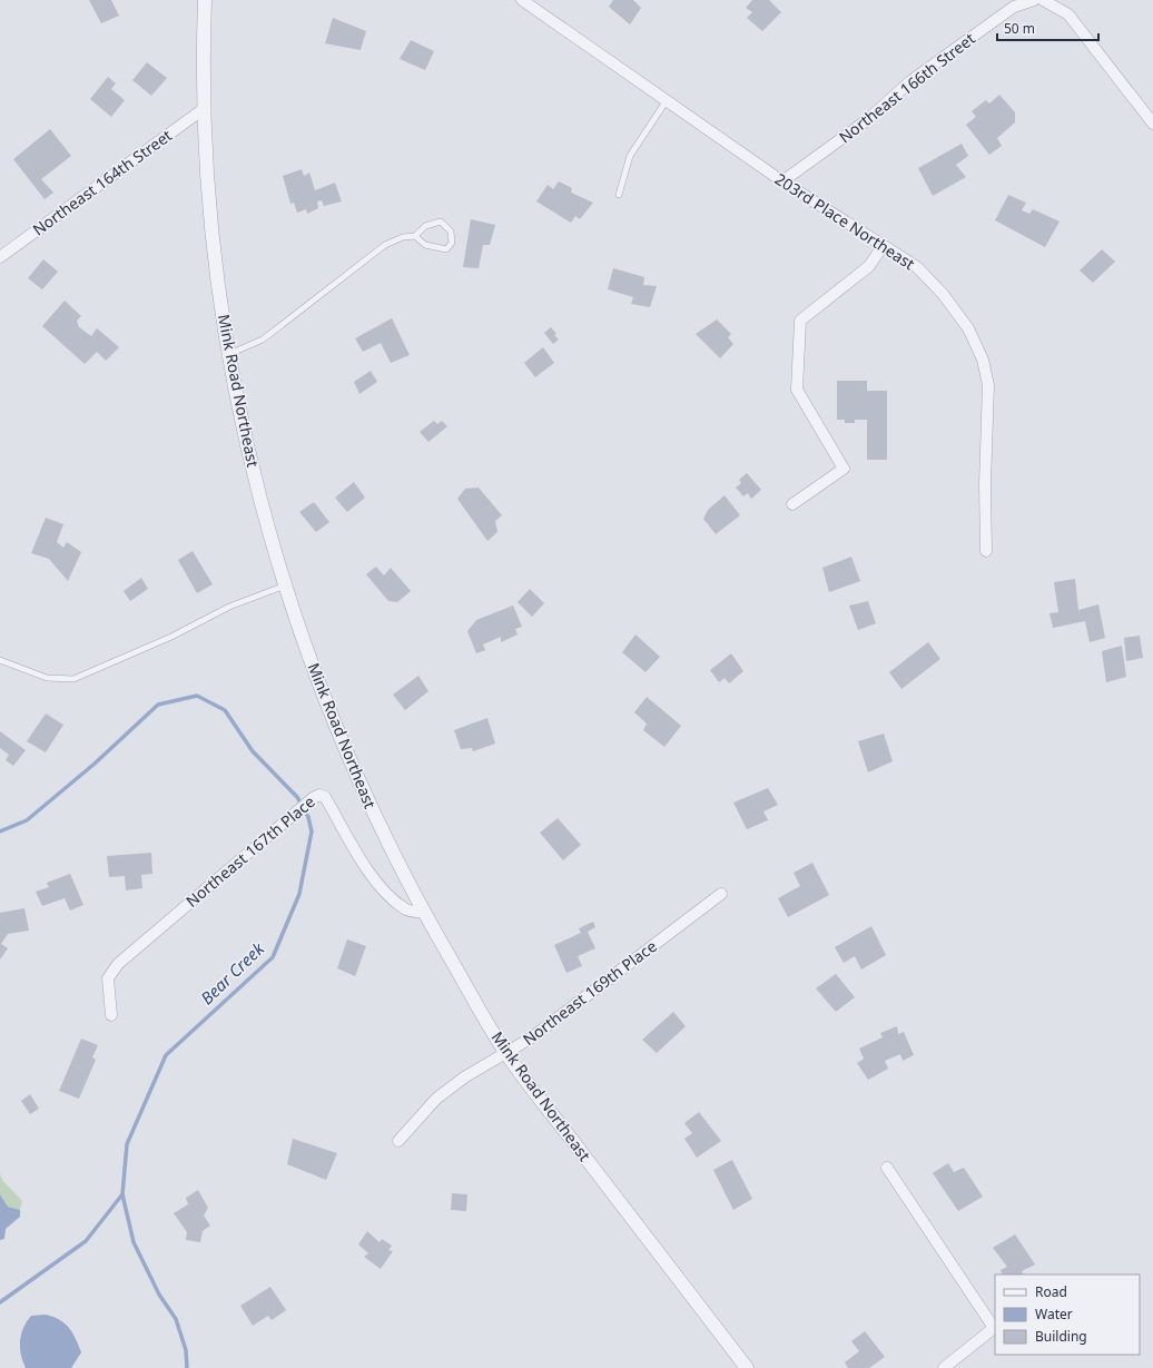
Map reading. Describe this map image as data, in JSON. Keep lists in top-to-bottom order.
{
  "streets": {
    "street": [
      "Northeast 166th Street",
      "Northeast 164th Street",
      "203rd Place Northeast",
      "Mink Road Northeast",
      "Northeast 167th Place",
      "Northeast 169th Place"
    ]
  },
  "crossings": [
    ["Northeast 166th Street", "203rd Place Northeast"],
    ["Northeast 164th Street", "Mink Road Northeast"],
    ["Mink Road Northeast", "Northeast 167th Place"],
    ["Mink Road Northeast", "Northeast 169th Place"]
  ],
  "water": ["Bear Creek"],
  "legend": ["Road", "Water", "Building"],
  "scale_bar": "50 m"
}
